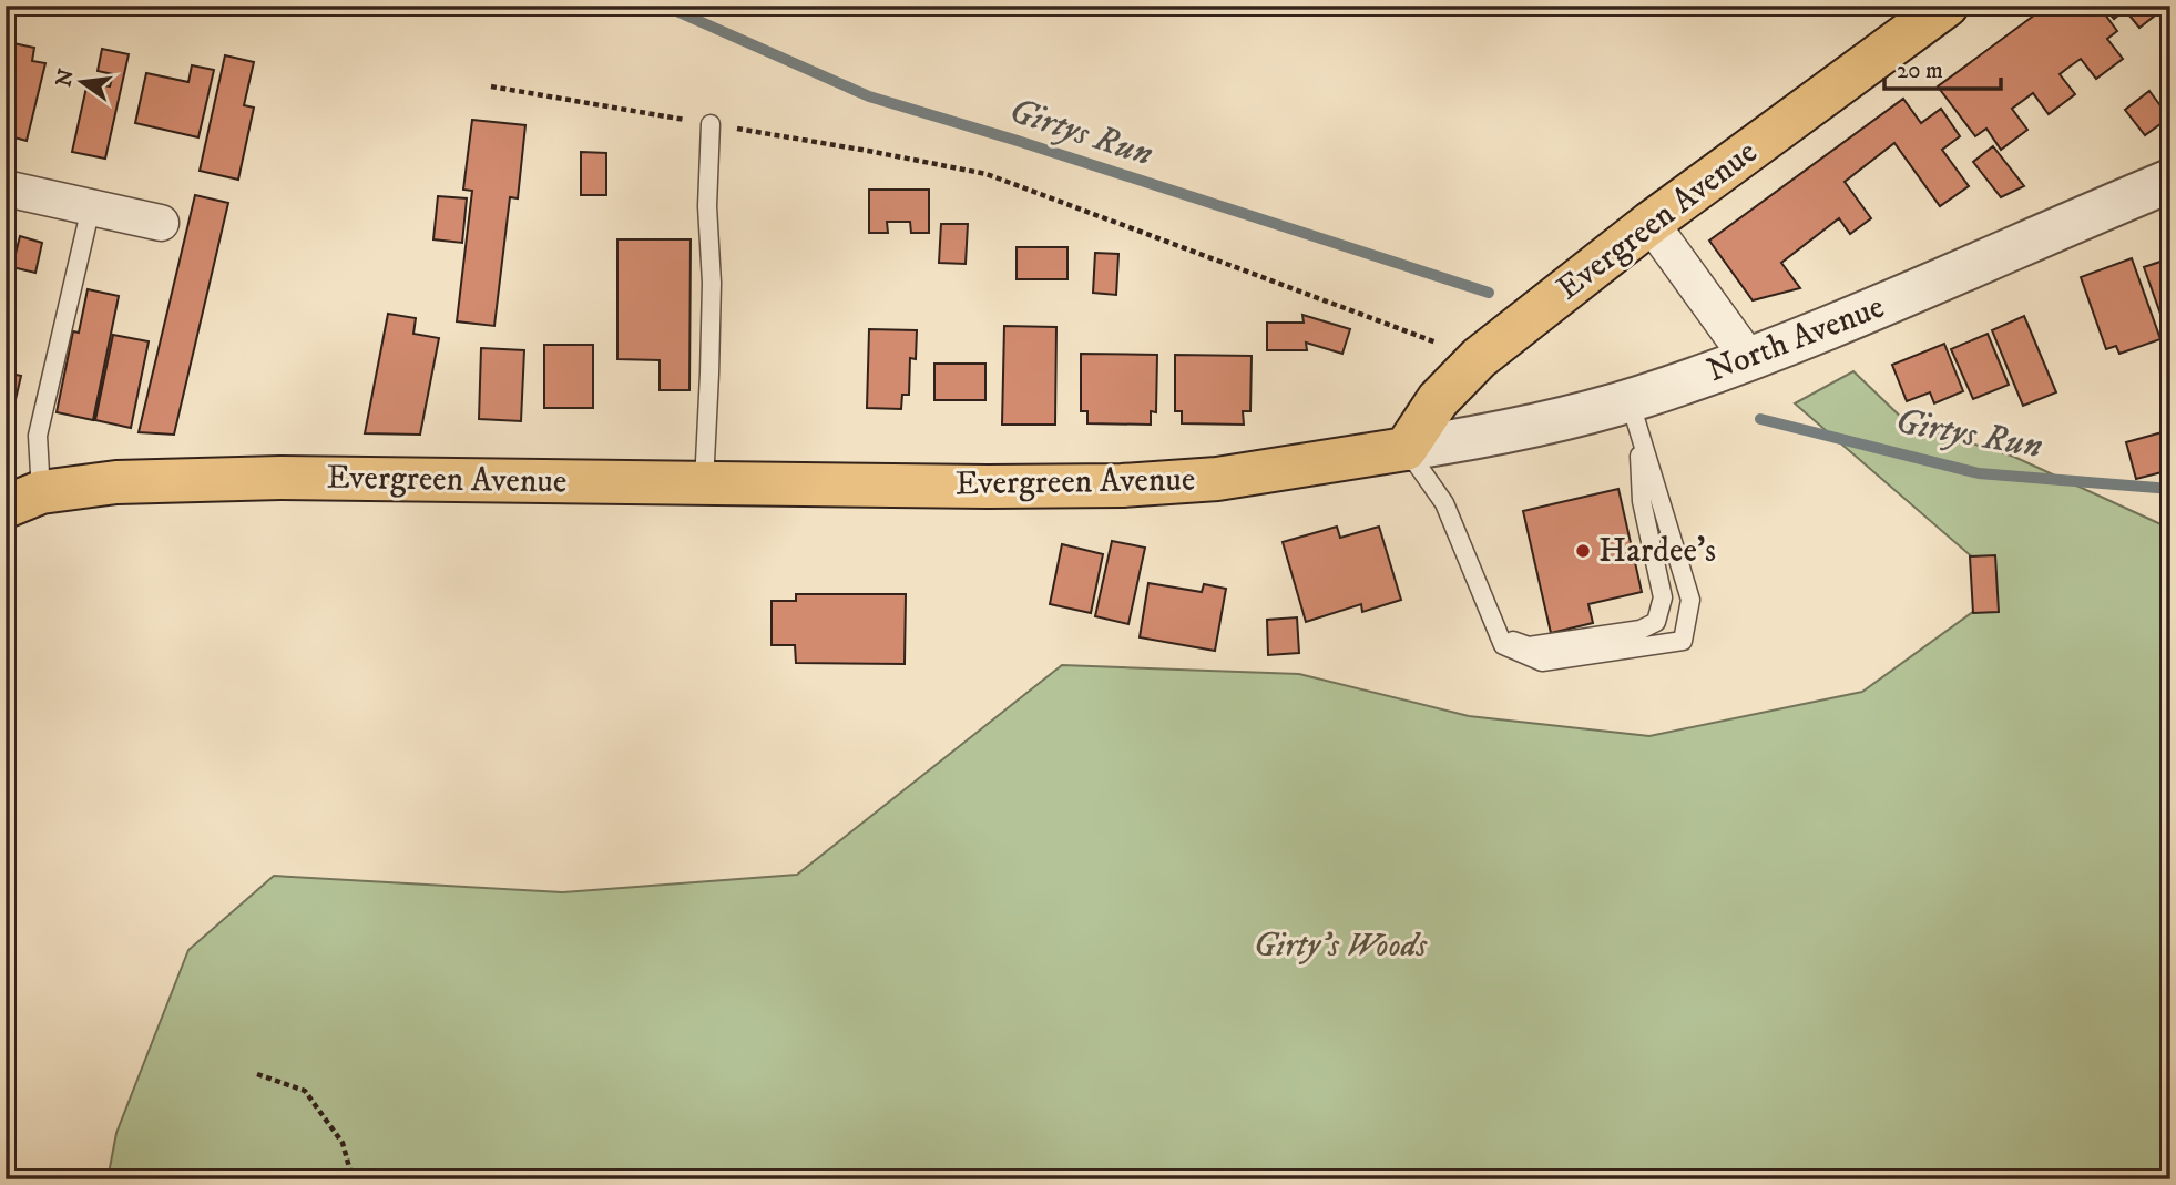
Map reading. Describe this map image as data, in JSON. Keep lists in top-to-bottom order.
{
  "streets": {
    "main road": ["Evergreen Avenue"],
    "street": ["North Avenue"]
  },
  "crossings": [
    ["Evergreen Avenue", "North Avenue"]
  ],
  "water": ["Girtys Run"],
  "parks": ["Girty's Woods"],
  "places": ["Hardee's"],
  "scale_bar": "20 m",
  "north": "left"
}
